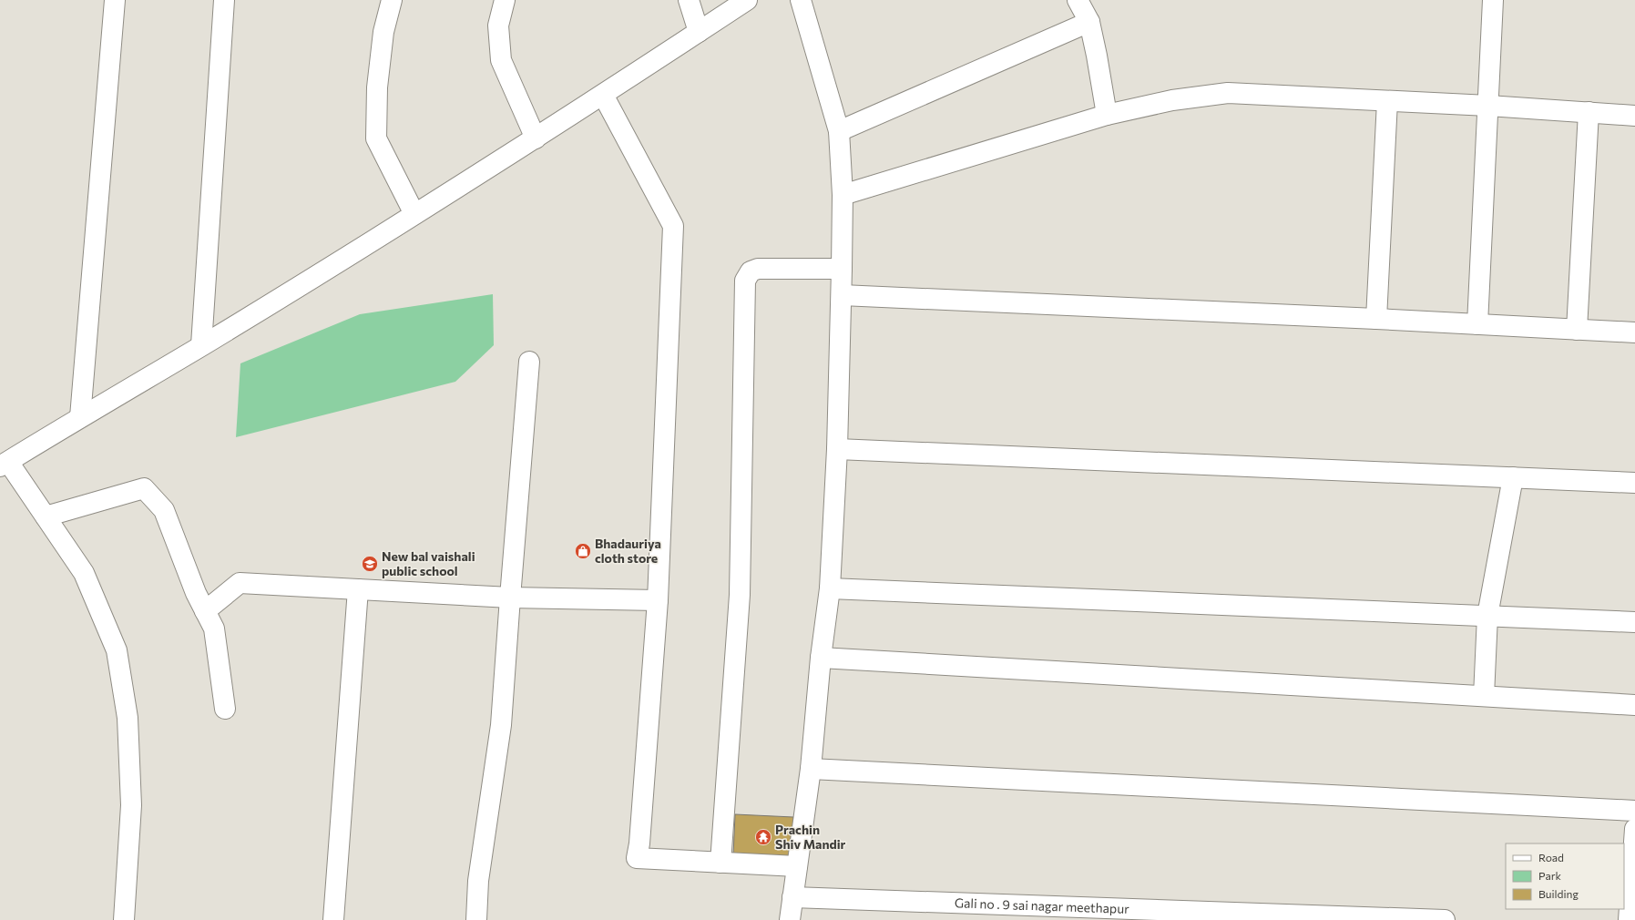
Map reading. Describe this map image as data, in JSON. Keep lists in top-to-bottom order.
{
  "streets": {
    "street": ["Gali no . 9 sai nagar meethapur"]
  },
  "places": {
    "shop": ["Bhadauriya cloth store"],
    "school or university": ["New bal vaishali public school"],
    "temple": ["Prachin Shiv Mandir"]
  },
  "legend": ["Road", "Park", "Building"]
}
